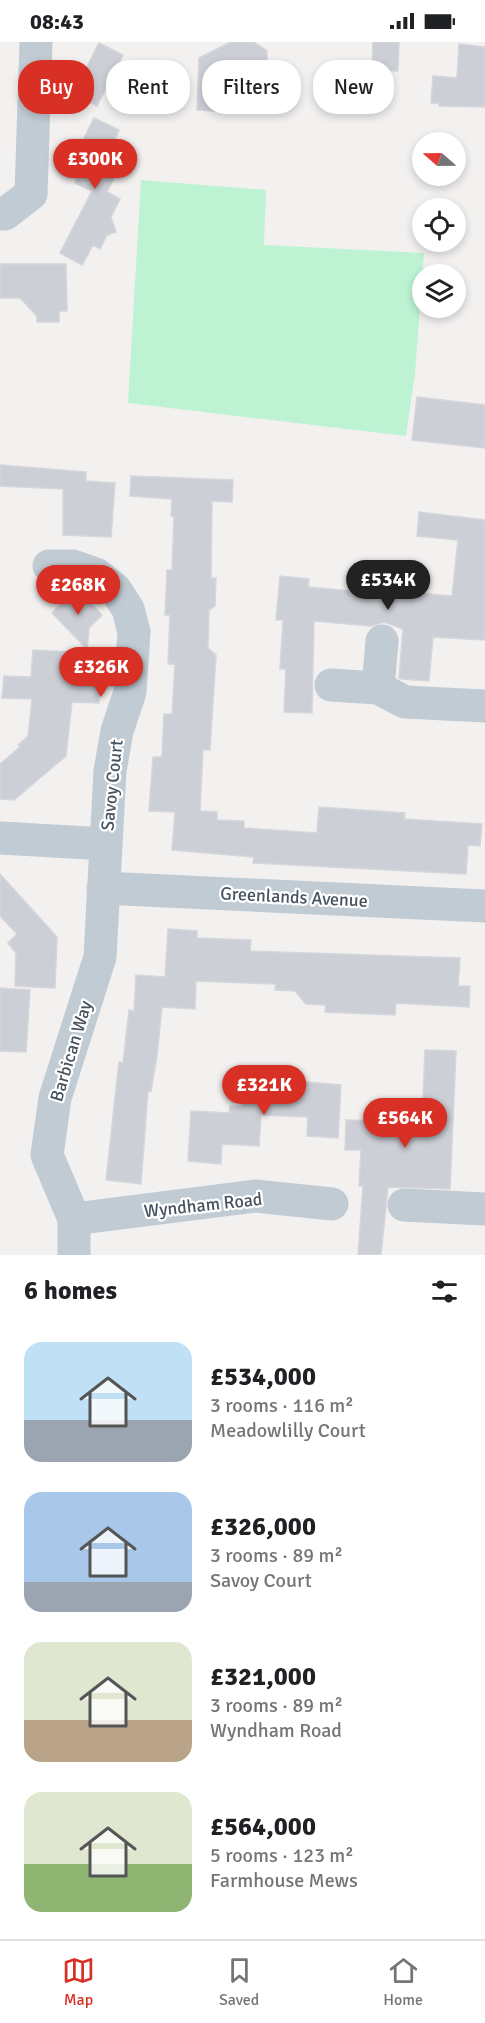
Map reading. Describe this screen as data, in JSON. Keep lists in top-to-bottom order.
{
  "streets": {
    "street": [
      "Savoy Court",
      "Greenlands Avenue",
      "Barbican Way",
      "Wyndham Road"
    ]
  },
  "crossings": [
    ["Savoy Court", "Barbican Way"],
    ["Greenlands Avenue", "Barbican Way"],
    ["Barbican Way", "Wyndham Road"]
  ],
  "north": "left",
  "page": {
    "status": "08:43",
    "chip": [
      "Buy",
      "Rent",
      "Filters",
      "New"
    ],
    "price": [
      "£300K",
      "£534K",
      "£268K",
      "£326K",
      "£321K",
      "£564K"
    ],
    "heading": "6 homes",
    "list": [
      {
        "name": "£534,000",
        "note": "3 rooms · 116 m² · Meadowlilly Court"
      },
      {
        "name": "£326,000",
        "note": "3 rooms · 89 m² · Savoy Court"
      },
      {
        "name": "£321,000",
        "note": "3 rooms · 89 m² · Wyndham Road"
      },
      {
        "name": "£564,000",
        "note": "5 rooms · 123 m² · Farmhouse Mews"
      }
    ],
    "tabs": ["Map", "Saved", "Home"]
  }
}
